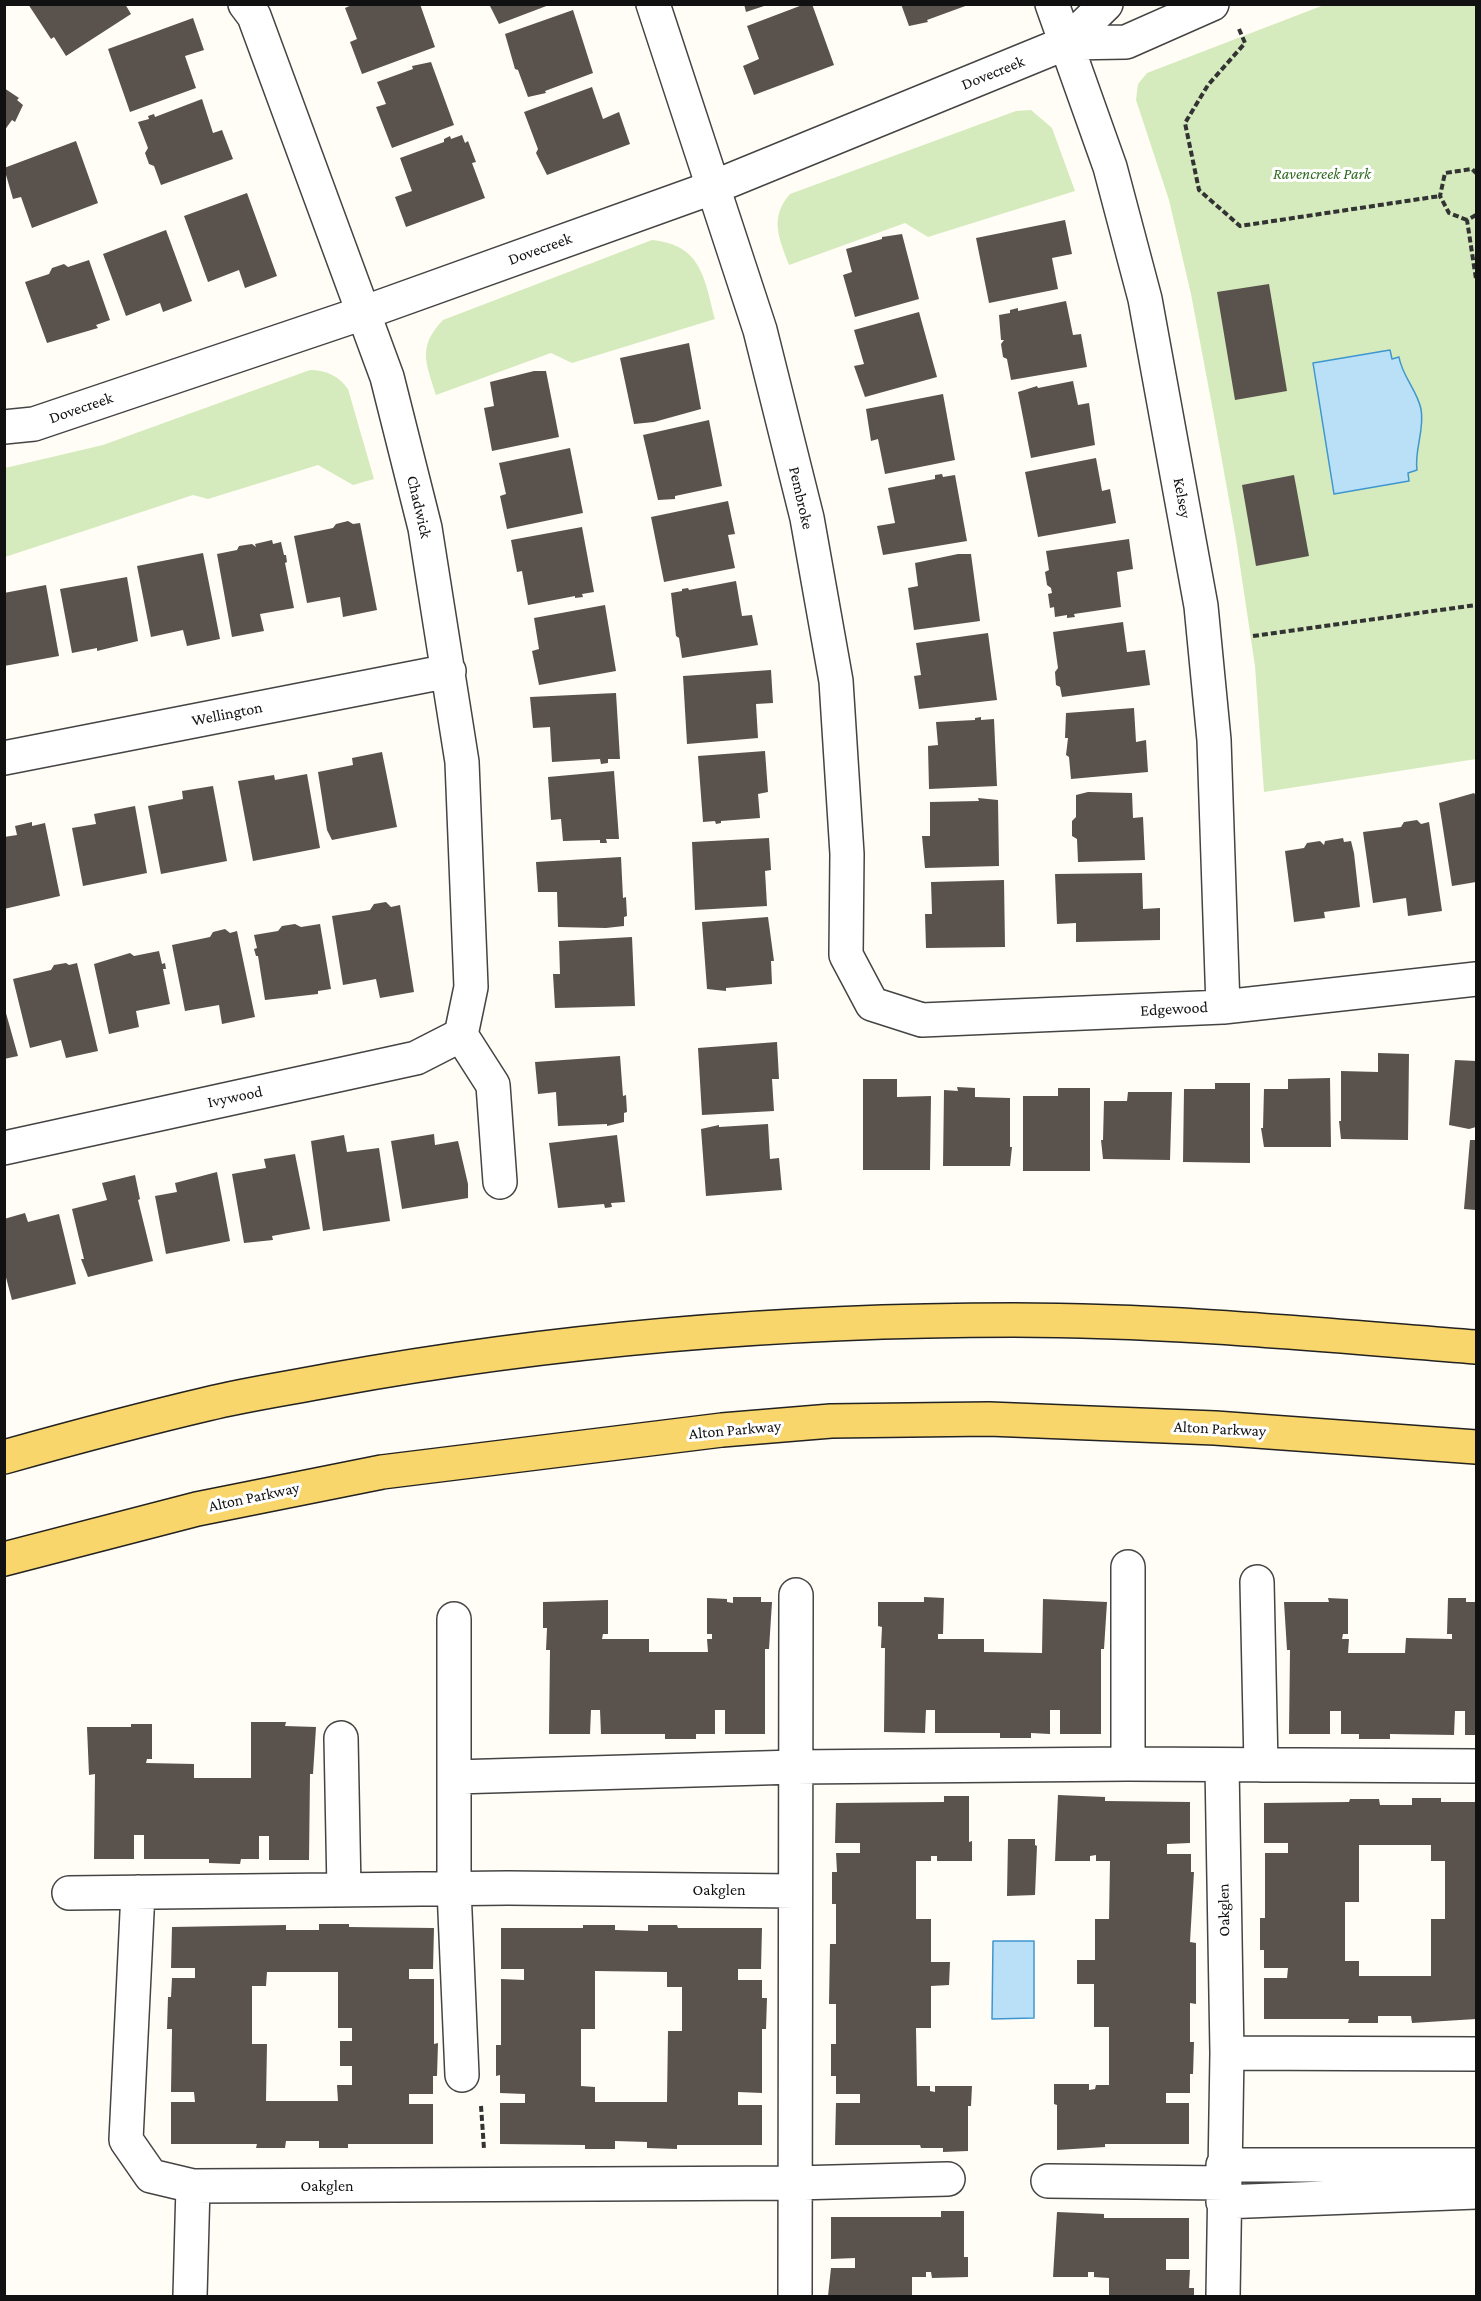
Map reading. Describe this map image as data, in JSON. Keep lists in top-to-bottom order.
{
  "streets": {
    "main road": ["Alton Parkway"],
    "street": [
      "Dovecreek",
      "Pembroke",
      "Kelsey",
      "Chadwick",
      "Wellington",
      "Edgewood",
      "Ivywood",
      "Oakglen"
    ]
  },
  "crossings": [
    ["Dovecreek", "Pembroke"],
    ["Dovecreek", "Kelsey"],
    ["Dovecreek", "Chadwick"],
    ["Pembroke", "Edgewood"],
    ["Kelsey", "Edgewood"],
    ["Chadwick", "Wellington"],
    ["Chadwick", "Ivywood"]
  ],
  "parks": ["Ravencreek Park"]
}
